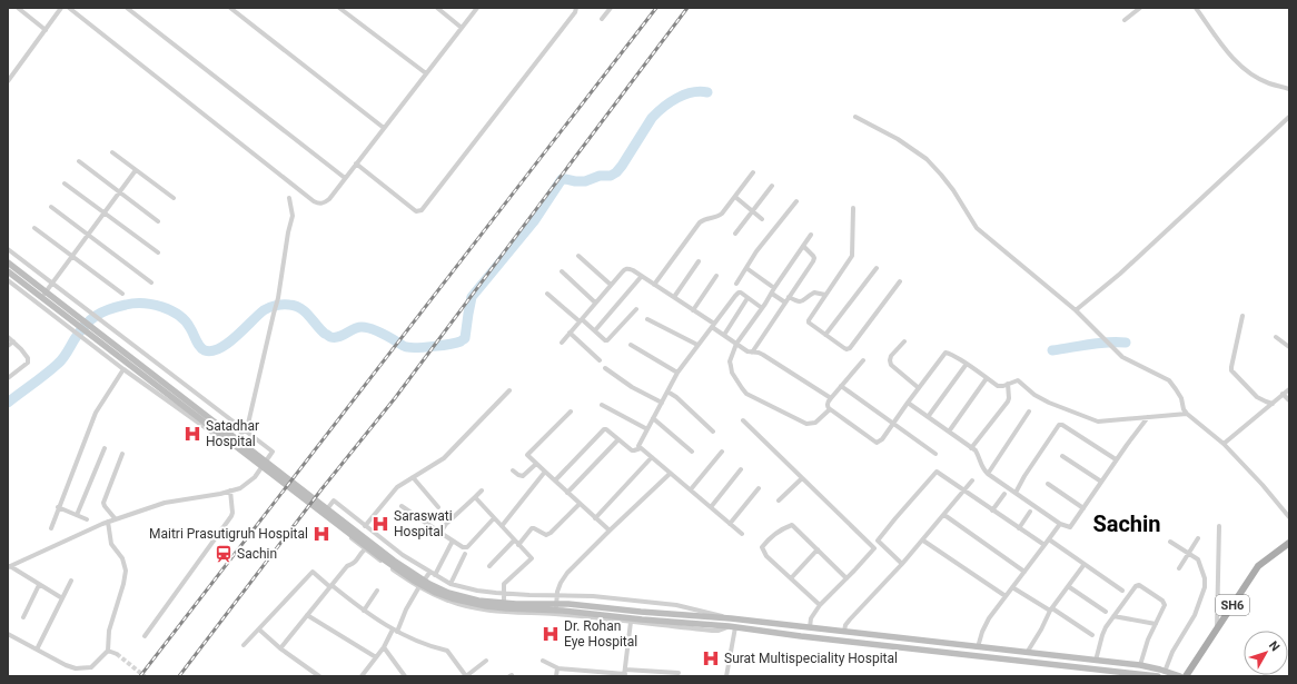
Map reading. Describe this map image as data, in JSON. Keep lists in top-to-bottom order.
{
  "streets": {
    "main road": ["SH6"]
  },
  "districts": ["Sachin"],
  "places": {
    "hospital": [
      "Satadhar Hospital",
      "Saraswati Hospital",
      "Maitri Prasutigruh Hospital",
      "Dr. Rohan Eye Hospital",
      "Surat Multispeciality Hospital"
    ],
    "station": ["Sachin"]
  },
  "north": "top right"
}
